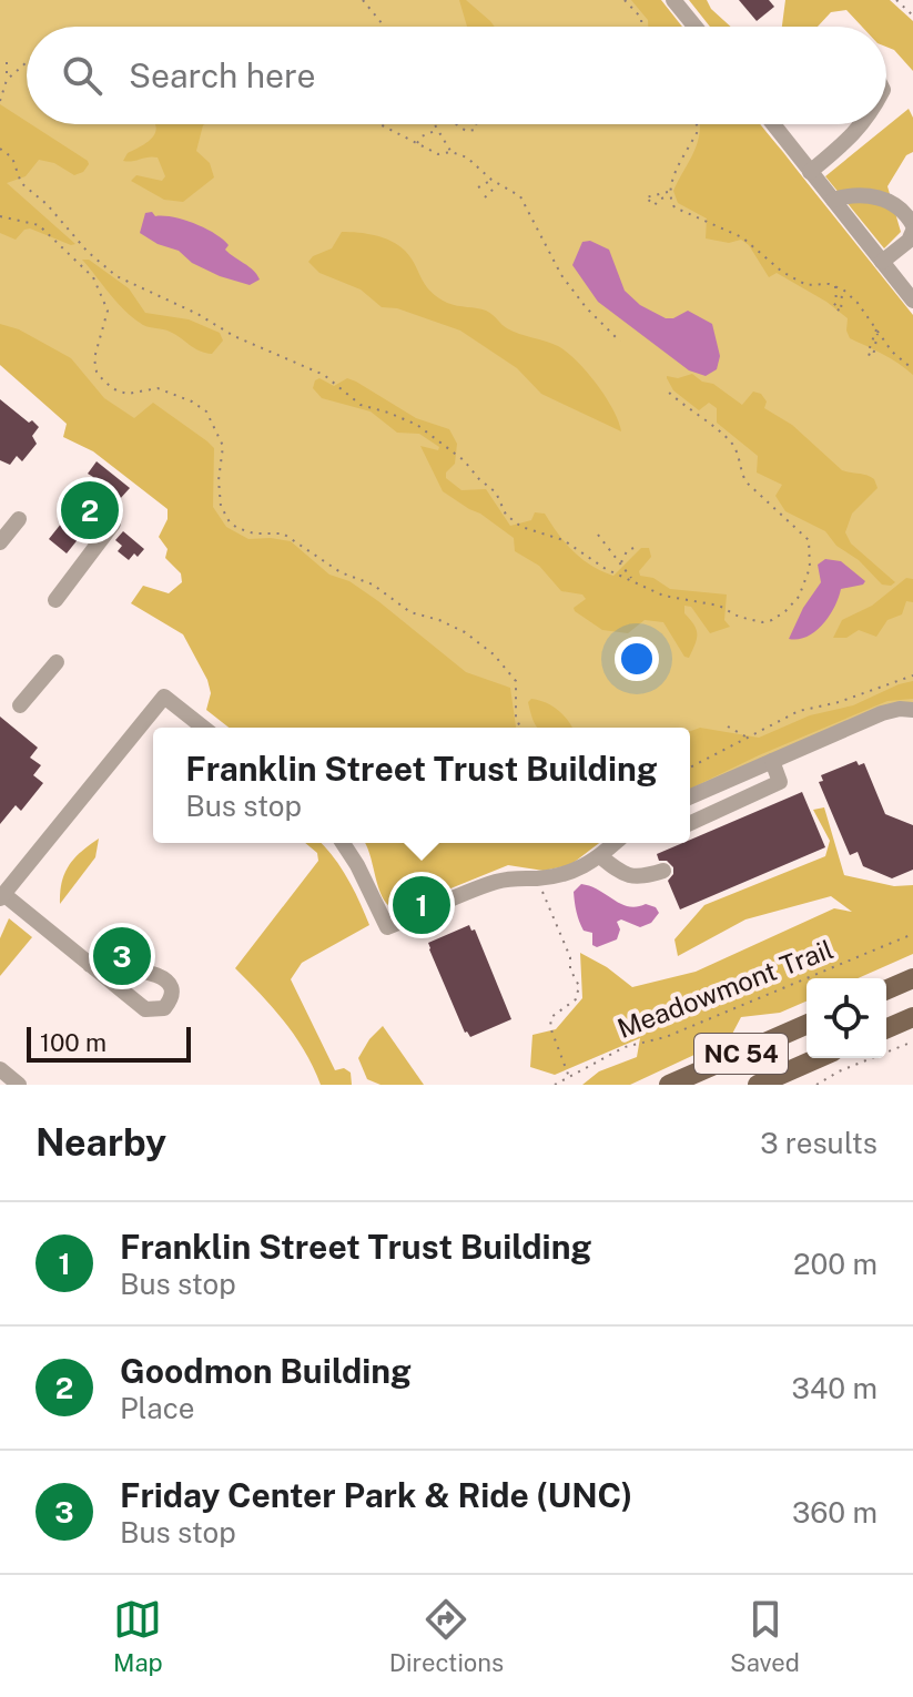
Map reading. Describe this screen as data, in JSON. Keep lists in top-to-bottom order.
{
  "streets": {
    "main road": ["NC 54"],
    "path": ["Meadowmont Trail"]
  },
  "scale_bar": "100 m",
  "page": {
    "search": "Search here",
    "pins": ["2", "1", "3"],
    "popup": ["Franklin Street Trust Building", "Bus stop"],
    "scale": "100 m",
    "heading": ["Nearby", "3 results"],
    "list": [
      {
        "mark": "1",
        "name": "Franklin Street Trust Building",
        "note": "Bus stop",
        "value": "200 m"
      },
      {
        "mark": "2",
        "name": "Goodmon Building",
        "note": "Place",
        "value": "340 m"
      },
      {
        "mark": "3",
        "name": "Friday Center Park & Ride (UNC)",
        "note": "Bus stop",
        "value": "360 m"
      }
    ],
    "nav": ["Map", "Directions", "Saved"]
  }
}
